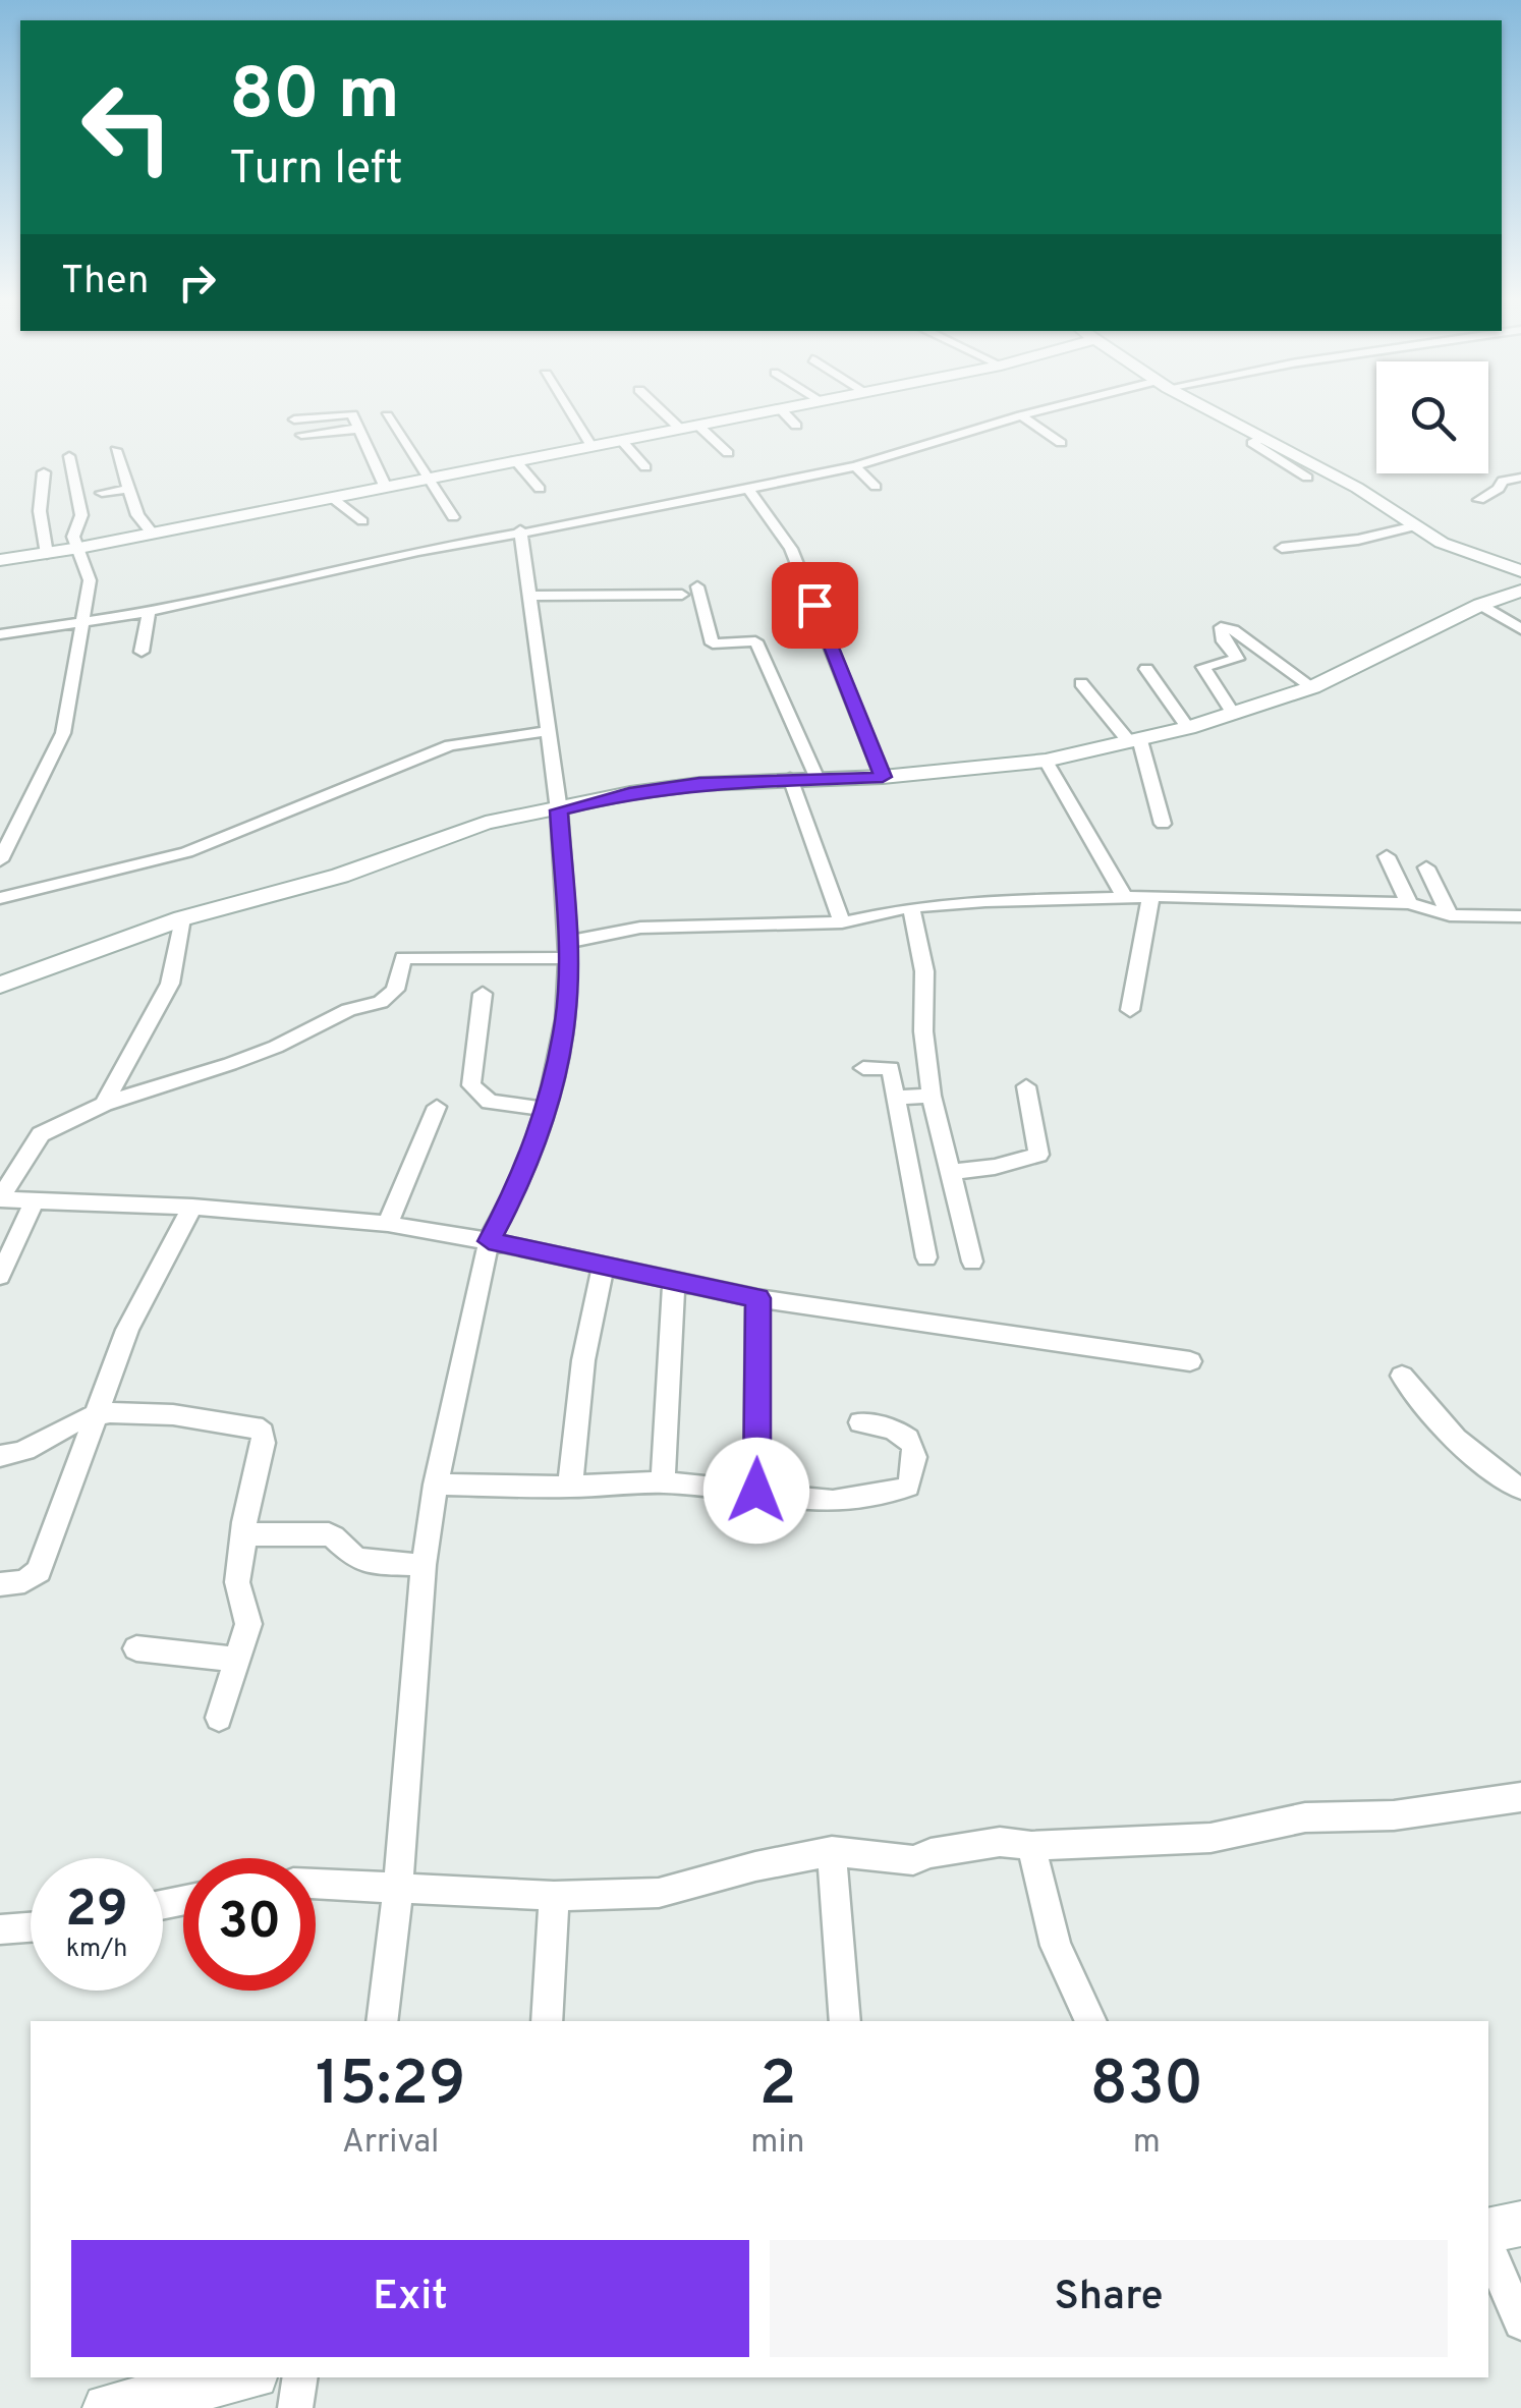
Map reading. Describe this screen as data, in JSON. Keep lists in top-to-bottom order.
{
  "page": {
    "turn": ["80 m", "Turn left"],
    "then": "Then",
    "speed": "29 km/h",
    "limit": "30",
    "eta": [
      "15:29",
      "Arrival",
      "2",
      "min",
      "830",
      "m"
    ],
    "buttons": ["Exit", "Share"]
  }
}
